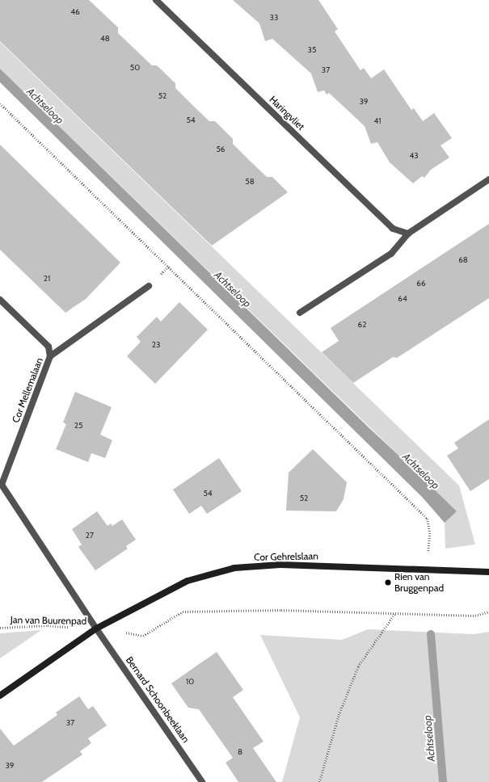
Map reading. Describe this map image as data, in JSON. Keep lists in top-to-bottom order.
{
  "streets": {
    "street": [
      "Haringvliet",
      "Cor Mellemalaan",
      "Cor Gehrelslaan",
      "Bernard Schoonbeeklaan"
    ],
    "path": ["Jan van Buurenpad"]
  },
  "crossings": [
    ["Cor Mellemalaan", "Cor Gehrelslaan"],
    ["Cor Mellemalaan", "Jan van Buurenpad"],
    ["Cor Mellemalaan", "Bernard Schoonbeeklaan"],
    ["Cor Gehrelslaan", "Jan van Buurenpad"],
    ["Cor Gehrelslaan", "Bernard Schoonbeeklaan"],
    ["Jan van Buurenpad", "Bernard Schoonbeeklaan"]
  ],
  "water": ["Achtseloop"],
  "places": ["Rien van Bruggenpad"],
  "house_numbers": [
    "46",
    "33",
    "48",
    "35",
    "50",
    "37",
    "52",
    "39",
    "54",
    "41",
    "56",
    "43",
    "58",
    "68",
    "21",
    "66",
    "64",
    "62",
    "23",
    "25",
    "54",
    "52",
    "27",
    "10",
    "37",
    "8",
    "39"
  ]
}
